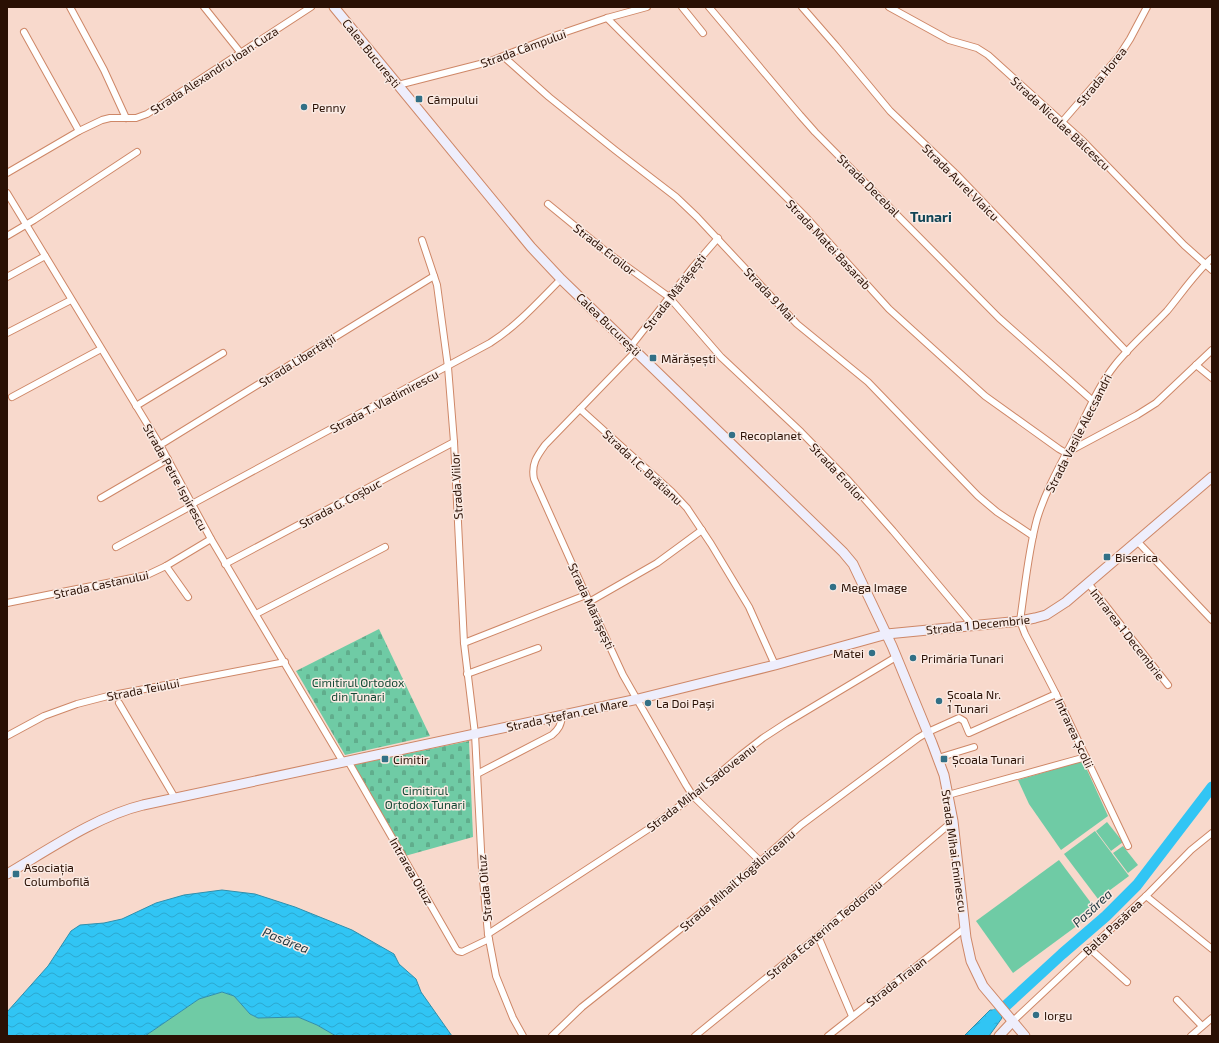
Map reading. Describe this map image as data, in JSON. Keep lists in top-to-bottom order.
{
  "streets": {
    "main road": [
      "Calea București",
      "Strada 1 Decembrie",
      "Strada Ștefan cel Mare",
      "Strada Mihai Eminescu"
    ],
    "street": [
      "Strada Câmpului",
      "Strada Alexandru Ioan Cuza",
      "Strada Horea",
      "Strada Nicolae Bălcescu",
      "Strada Aurel Vlaicu",
      "Strada Decebal",
      "Strada Matei Basarab",
      "Strada Eroilor",
      "Strada Mărășești",
      "Strada 9 Mai",
      "Strada Libertății",
      "Strada T. Vladimirescu",
      "Strada Vasile Alecsandri",
      "Strada I.C. Brătianu",
      "Strada Petre Ispirescu",
      "Strada Viilor",
      "Strada G. Coșbuc",
      "Strada Castanului",
      "Intrarea 1 Decembrie",
      "Strada Teiului",
      "Intrarea Școlii",
      "Strada Mihail Sadoveanu",
      "Intrarea Oituz",
      "Strada Mihail Kogălniceanu",
      "Strada Oituz",
      "Balta Pasărea",
      "Strada Ecaterina Teodoroiu",
      "Strada Traian"
    ]
  },
  "crossings": [
    ["Strada Câmpului", "Calea București"],
    ["Strada Câmpului", "Strada Matei Basarab"],
    ["Strada Câmpului", "Strada 9 Mai"],
    ["Calea București", "Strada Mărășești"],
    ["Calea București", "Strada T. Vladimirescu"],
    ["Calea București", "Strada 1 Decembrie"],
    ["Calea București", "Strada Ștefan cel Mare"],
    ["Calea București", "Strada Mihai Eminescu"],
    ["Strada Horea", "Strada Nicolae Bălcescu"],
    ["Strada Nicolae Bălcescu", "Strada Vasile Alecsandri"],
    ["Strada Aurel Vlaicu", "Strada Vasile Alecsandri"],
    ["Strada Decebal", "Strada Vasile Alecsandri"],
    ["Strada Matei Basarab", "Strada Vasile Alecsandri"],
    ["Strada Eroilor", "Strada Mărășești"],
    ["Strada Eroilor", "Strada 1 Decembrie"],
    ["Strada Mărășești", "Strada 9 Mai"],
    ["Strada Mărășești", "Strada I.C. Brătianu"],
    ["Strada Mărășești", "Strada Ștefan cel Mare"],
    ["Strada Mărășești", "Strada Mihail Sadoveanu"],
    ["Strada Mărășești", "Strada Mihail Kogălniceanu"],
    ["Strada 9 Mai", "Strada Vasile Alecsandri"],
    ["Strada Libertății", "Strada Petre Ispirescu"],
    ["Strada Libertății", "Strada Viilor"],
    ["Strada T. Vladimirescu", "Strada Petre Ispirescu"],
    ["Strada T. Vladimirescu", "Strada Viilor"],
    ["Strada Vasile Alecsandri", "Strada 1 Decembrie"],
    ["Strada Vasile Alecsandri", "Intrarea Școlii"],
    ["Strada I.C. Brătianu", "Strada Ștefan cel Mare"],
    ["Strada Petre Ispirescu", "Strada G. Coșbuc"],
    ["Strada Petre Ispirescu", "Strada Castanului"],
    ["Strada Petre Ispirescu", "Strada Teiului"],
    ["Strada Petre Ispirescu", "Strada Ștefan cel Mare"],
    ["Strada Petre Ispirescu", "Intrarea Oituz"],
    ["Strada Viilor", "Strada G. Coșbuc"],
    ["Strada Viilor", "Strada Ștefan cel Mare"],
    ["Strada Viilor", "Strada Oituz"],
    ["Strada 1 Decembrie", "Intrarea 1 Decembrie"],
    ["Strada 1 Decembrie", "Strada Ștefan cel Mare"],
    ["Strada 1 Decembrie", "Intrarea Școlii"],
    ["Strada 1 Decembrie", "Strada Mihai Eminescu"],
    ["Strada Ștefan cel Mare", "Strada Mihai Eminescu"],
    ["Strada Ștefan cel Mare", "Intrarea Oituz"],
    ["Strada Ștefan cel Mare", "Strada Oituz"],
    ["Intrarea Școlii", "Strada Mihail Kogălniceanu"],
    ["Strada Mihail Sadoveanu", "Strada Mihai Eminescu"],
    ["Strada Mihail Sadoveanu", "Intrarea Oituz"],
    ["Strada Mihail Sadoveanu", "Strada Oituz"],
    ["Strada Mihai Eminescu", "Strada Mihail Kogălniceanu"],
    ["Strada Mihai Eminescu", "Balta Pasărea"],
    ["Strada Mihai Eminescu", "Strada Ecaterina Teodoroiu"],
    ["Strada Mihai Eminescu", "Strada Traian"],
    ["Intrarea Oituz", "Strada Oituz"]
  ],
  "districts": ["Tunari"],
  "water": ["Pasărea"],
  "parks": ["Cimitirul Ortodox din Tunari", "Cimitirul Ortodox Tunari"],
  "places": {
    "transit": [
      "Câmpului",
      "Mărășești",
      "Biserica",
      "Cimitir",
      "Școala Tunari",
      "Asociația Columbofilă"
    ],
    "other": [
      "Penny",
      "Recoplanet",
      "Mega Image",
      "Matei",
      "Primăria Tunari",
      "Școala Nr. 1 Tunari",
      "La Doi Paşi",
      "Iorgu"
    ]
  }
}
